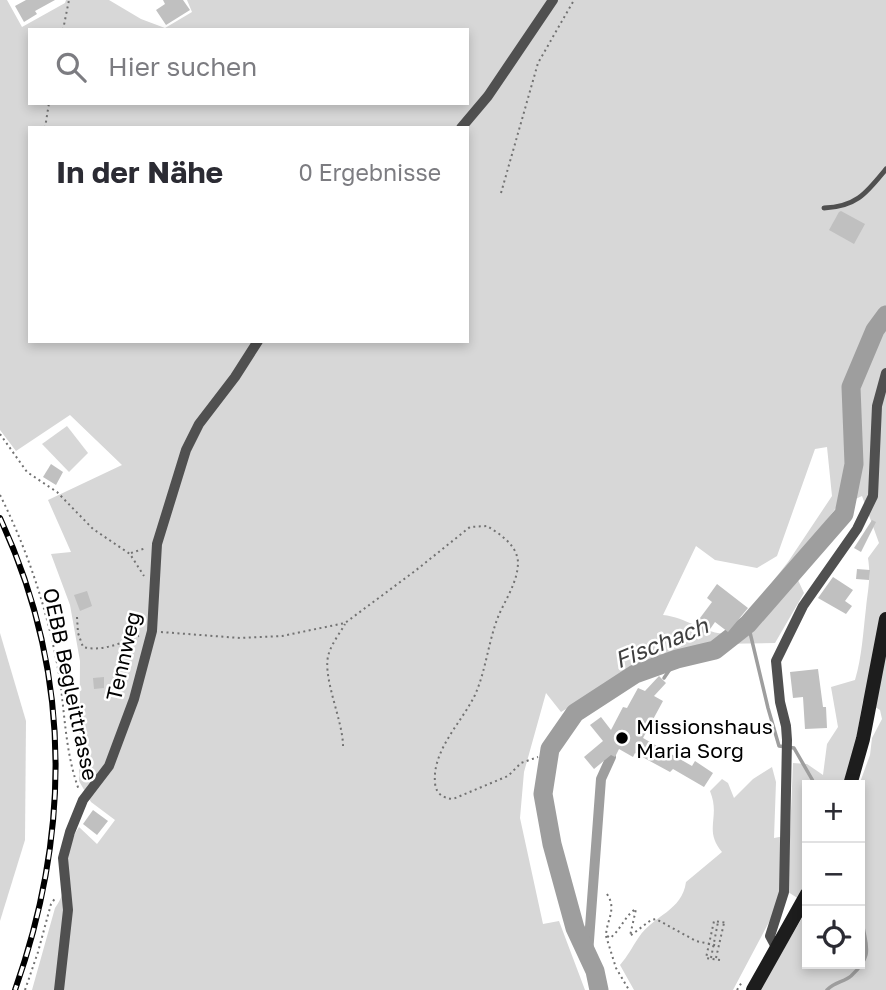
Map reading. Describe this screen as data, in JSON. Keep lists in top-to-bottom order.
{
  "streets": {
    "street": ["Tennweg"],
    "path": ["OEBB Begleittrasse"]
  },
  "crossings": [
    ["Tennweg", "OEBB Begleittrasse"]
  ],
  "water": ["Fischach"],
  "places": ["Missionshaus Maria Sorg"],
  "page": {
    "search": "Hier suchen",
    "heading": ["In der Nähe", "0 Ergebnisse"],
    "map_buttons": ["+", "−"]
  }
}
